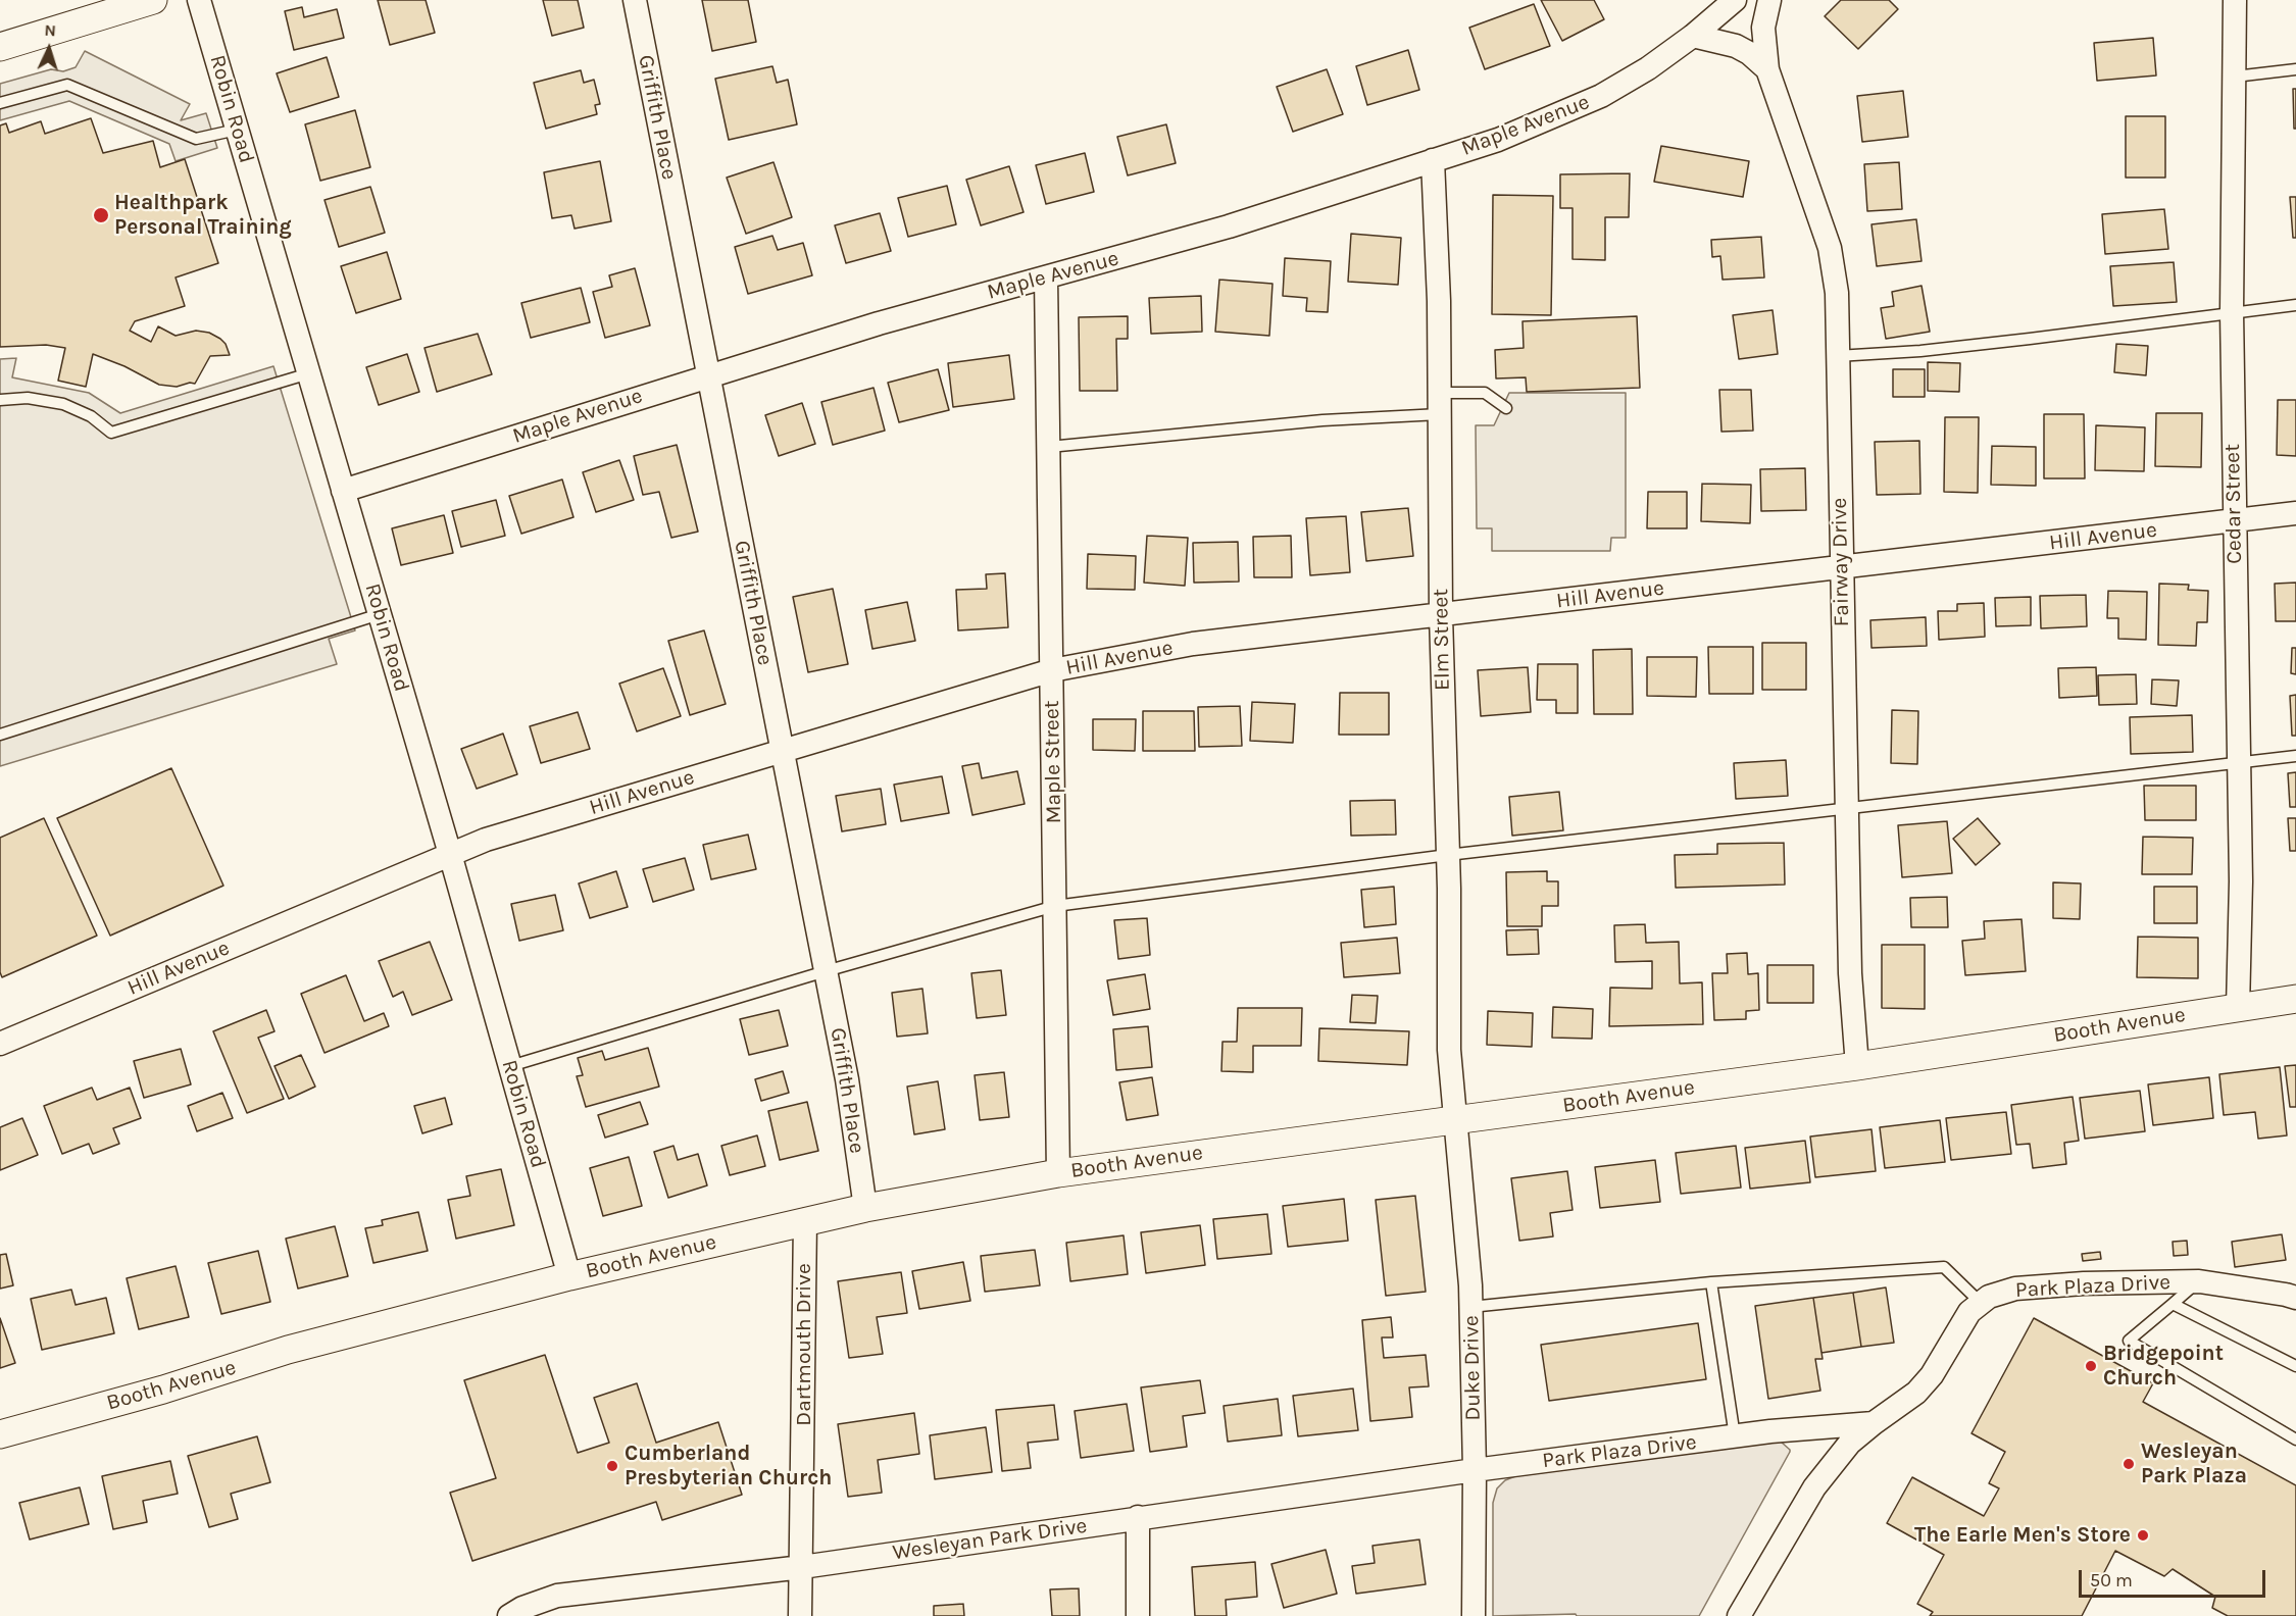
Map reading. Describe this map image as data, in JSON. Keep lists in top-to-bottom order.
{
  "streets": {
    "street": [
      "Robin Road",
      "Griffith Place",
      "Maple Avenue",
      "Cedar Street",
      "Hill Avenue",
      "Fairway Drive",
      "Elm Street",
      "Maple Street",
      "Booth Avenue",
      "Park Plaza Drive",
      "Dartmouth Drive",
      "Duke Drive",
      "Wesleyan Park Drive"
    ]
  },
  "crossings": [
    ["Robin Road", "Maple Avenue"],
    ["Robin Road", "Hill Avenue"],
    ["Robin Road", "Booth Avenue"],
    ["Griffith Place", "Maple Avenue"],
    ["Griffith Place", "Hill Avenue"],
    ["Griffith Place", "Booth Avenue"],
    ["Maple Avenue", "Elm Street"],
    ["Maple Avenue", "Maple Street"],
    ["Cedar Street", "Hill Avenue"],
    ["Cedar Street", "Booth Avenue"],
    ["Hill Avenue", "Fairway Drive"],
    ["Hill Avenue", "Elm Street"],
    ["Hill Avenue", "Maple Street"],
    ["Fairway Drive", "Booth Avenue"],
    ["Elm Street", "Booth Avenue"],
    ["Elm Street", "Duke Drive"],
    ["Maple Street", "Booth Avenue"],
    ["Booth Avenue", "Dartmouth Drive"],
    ["Booth Avenue", "Duke Drive"],
    ["Park Plaza Drive", "Duke Drive"],
    ["Park Plaza Drive", "Wesleyan Park Drive"],
    ["Dartmouth Drive", "Wesleyan Park Drive"],
    ["Duke Drive", "Wesleyan Park Drive"]
  ],
  "places": [
    "Healthpark Personal Training",
    "Bridgepoint Church",
    "Wesleyan Park Plaza",
    "Cumberland Presbyterian Church",
    "The Earle Men's Store"
  ],
  "scale_bar": "50 m",
  "north": "top"
}
